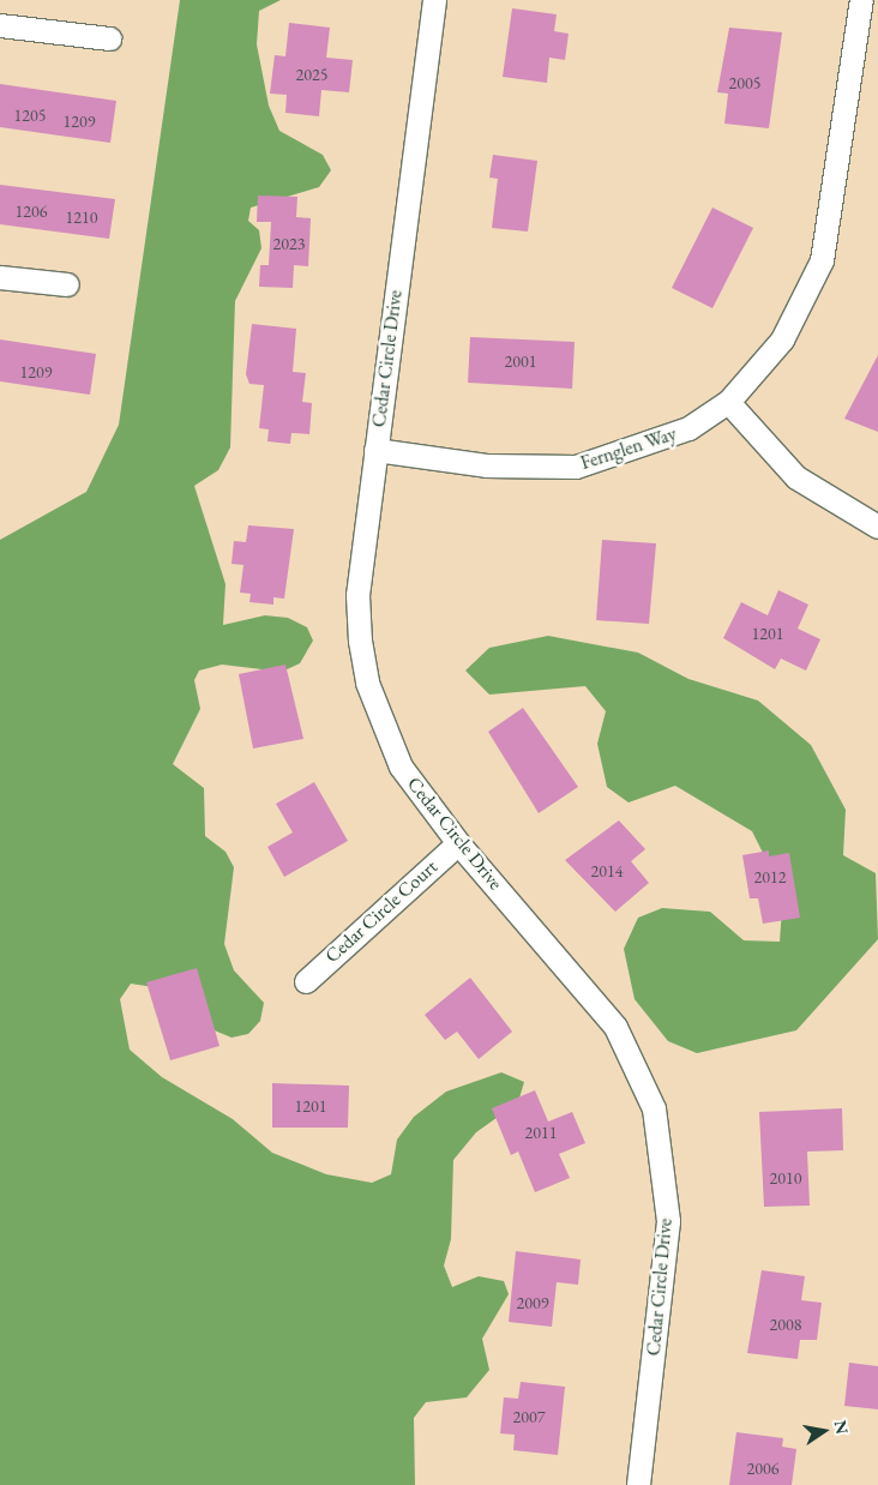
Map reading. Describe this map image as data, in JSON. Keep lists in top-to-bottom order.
{
  "streets": {
    "street": ["Cedar Circle Drive", "Fernglen Way", "Cedar Circle Court"]
  },
  "crossings": [
    ["Cedar Circle Drive", "Fernglen Way"],
    ["Cedar Circle Drive", "Cedar Circle Court"]
  ],
  "house_numbers": [
    "2025",
    "2005",
    "1205",
    "1209",
    "1206",
    "1210",
    "2023",
    "2001",
    "1209",
    "1201",
    "2014",
    "2012",
    "1201",
    "2011",
    "2010",
    "2009",
    "2008",
    "2007",
    "2006"
  ],
  "north": "right"
}
